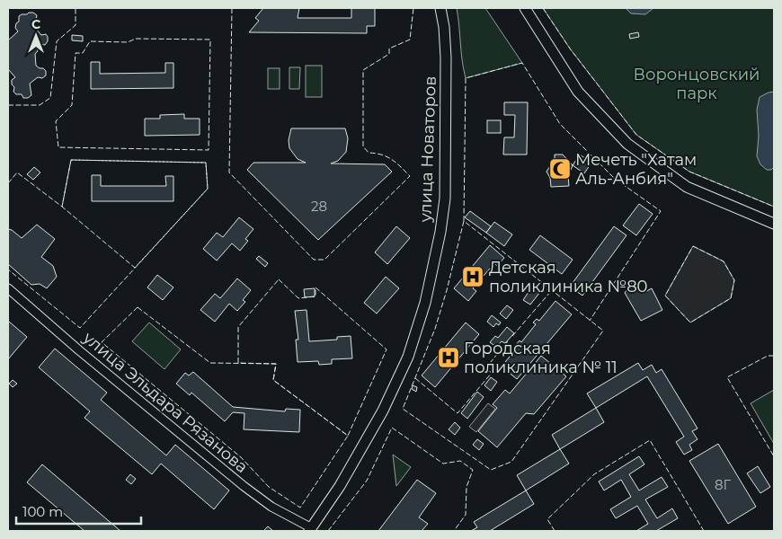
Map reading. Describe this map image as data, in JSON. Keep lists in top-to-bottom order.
{
  "streets": {
    "street": ["улица Новаторов", "улица Эльдара Рязанова"]
  },
  "crossings": [
    ["улица Новаторов", "улица Эльдара Рязанова"]
  ],
  "parks": ["Воронцовский парк"],
  "places": {
    "mosque": ["Мечеть \"Хатам Аль-Анбия\""],
    "hospital": ["Детская поликлиника №80", "Городская поликлиника № 11"]
  },
  "house_numbers": ["28", "8Г"],
  "scale_bar": "100 m",
  "north": "top"
}
